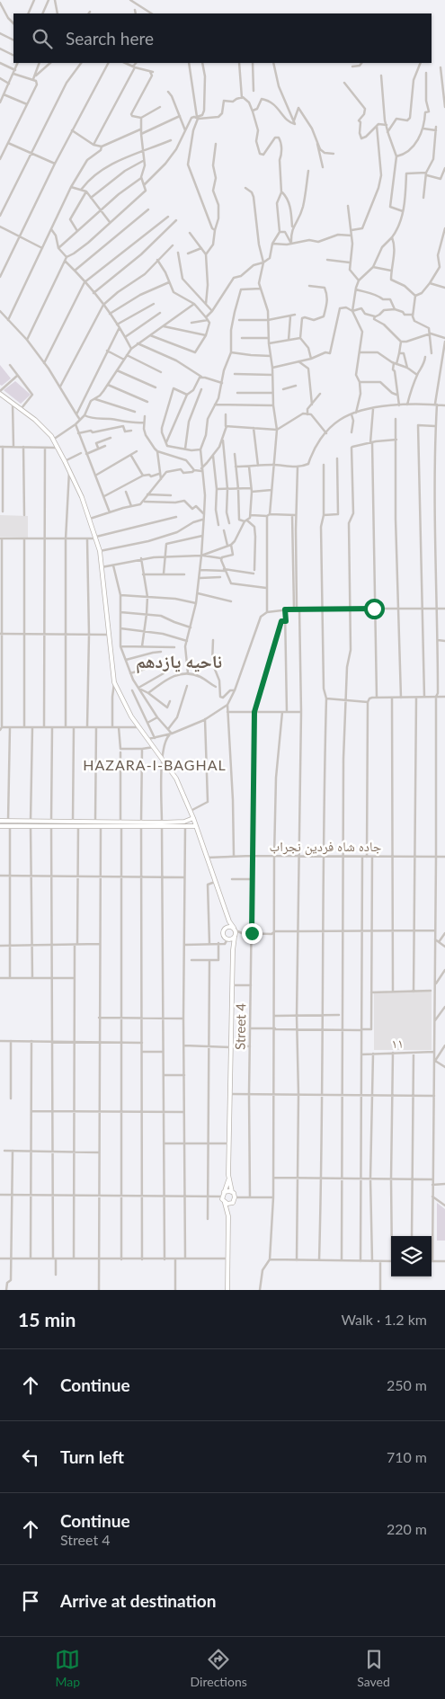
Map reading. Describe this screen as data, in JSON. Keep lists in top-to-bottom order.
{
  "streets": {
    "street": ["جاده شاه فردین نجراب", "Street 4", "۱۱"]
  },
  "crossings": [
    ["جاده شاه فردین نجراب", "Street 4"]
  ],
  "districts": ["ناحیه یازدهم", "HAZARA-I-BAGHAL"],
  "page": {
    "search": "Search here",
    "heading": ["15 min", "Walk · 1.2 km"],
    "list": [
      ["Continue", "250 m"],
      ["Turn left", "710 m"],
      ["Continue", "Street 4", "220 m"],
      "Arrive at destination"
    ],
    "nav": ["Map", "Directions", "Saved"]
  }
}
